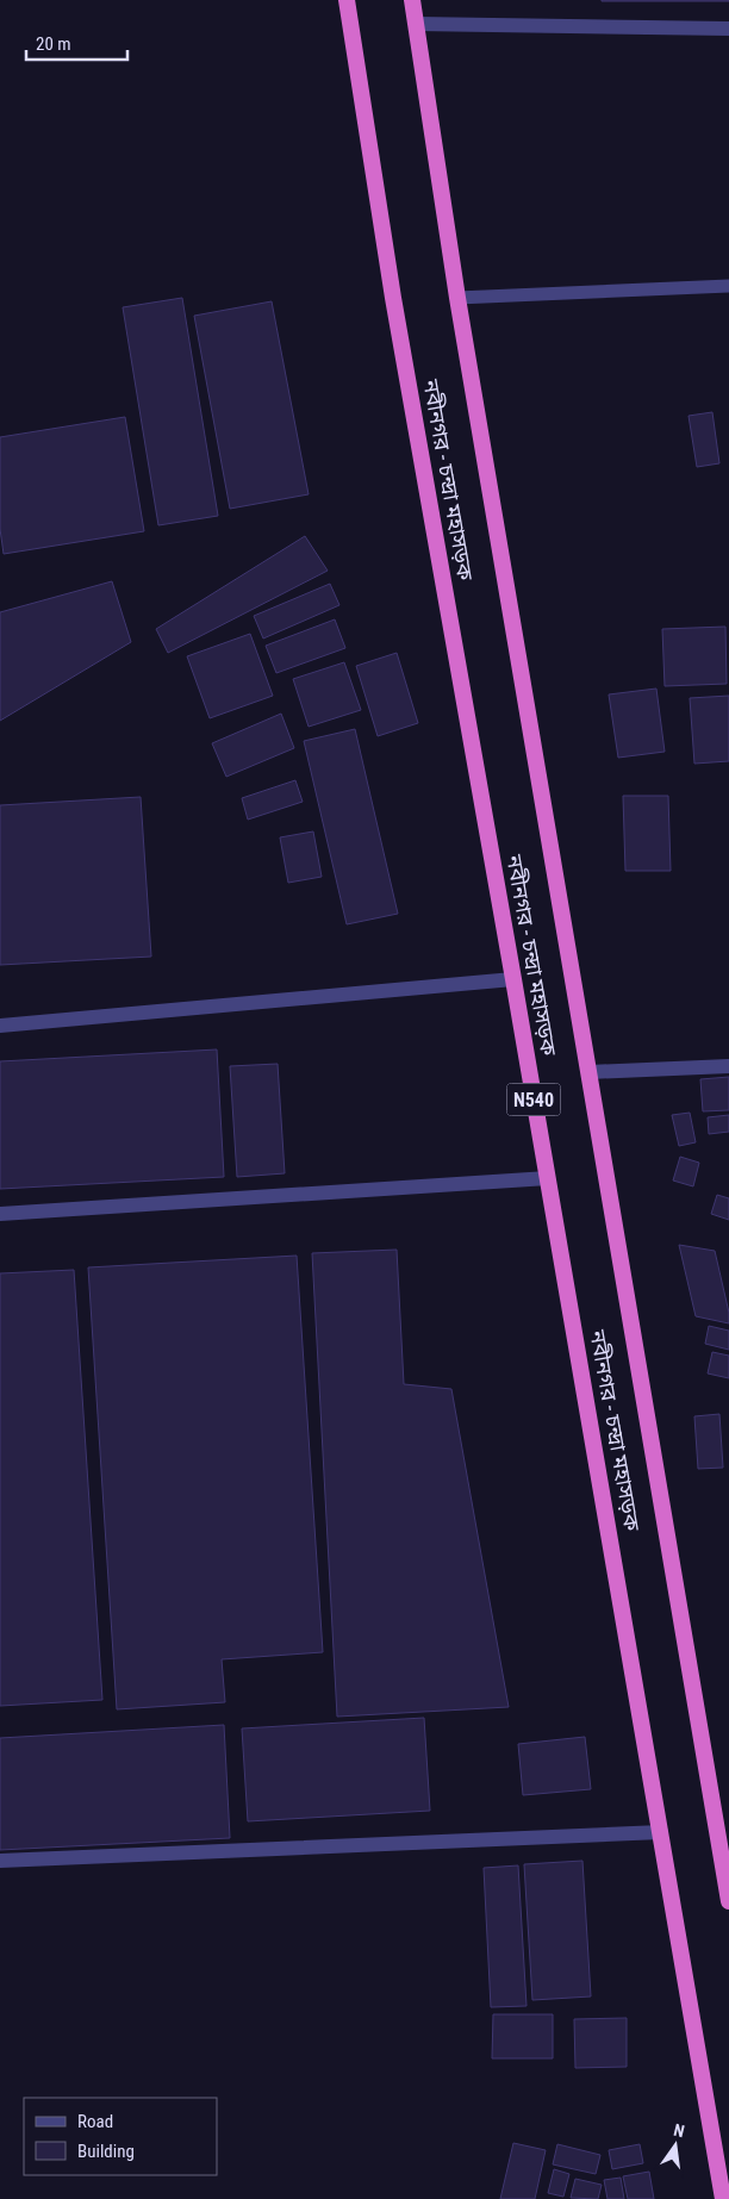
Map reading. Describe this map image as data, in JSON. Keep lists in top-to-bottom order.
{
  "streets": {
    "highway": ["নবীনগর - চন্দ্রা মহাসড়ক", "N540"]
  },
  "legend": ["Road", "Building"],
  "scale_bar": "20 m",
  "north": "top"
}
